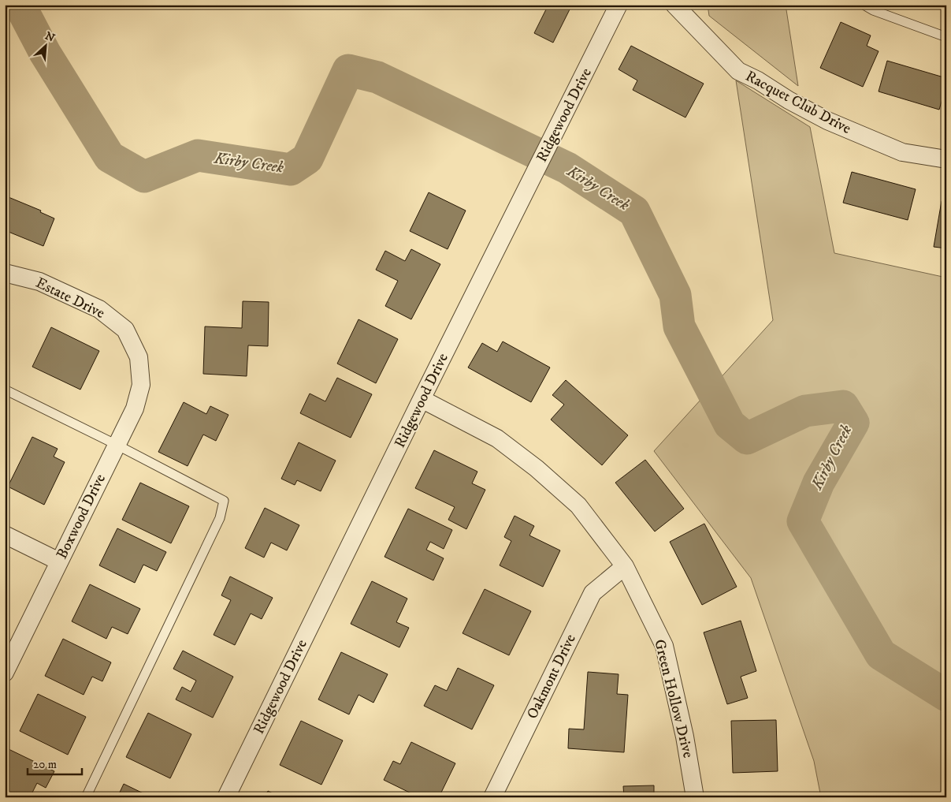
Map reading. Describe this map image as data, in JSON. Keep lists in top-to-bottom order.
{
  "streets": {
    "street": [
      "Racquet Club Drive",
      "Ridgewood Drive",
      "Estate Drive",
      "Boxwood Drive",
      "Oakmont Drive",
      "Green Hollow Drive"
    ]
  },
  "crossings": [
    ["Ridgewood Drive", "Green Hollow Drive"],
    ["Estate Drive", "Boxwood Drive"],
    ["Oakmont Drive", "Green Hollow Drive"]
  ],
  "water": ["Kirby Creek"],
  "scale_bar": "20 m",
  "north": "top right"
}
